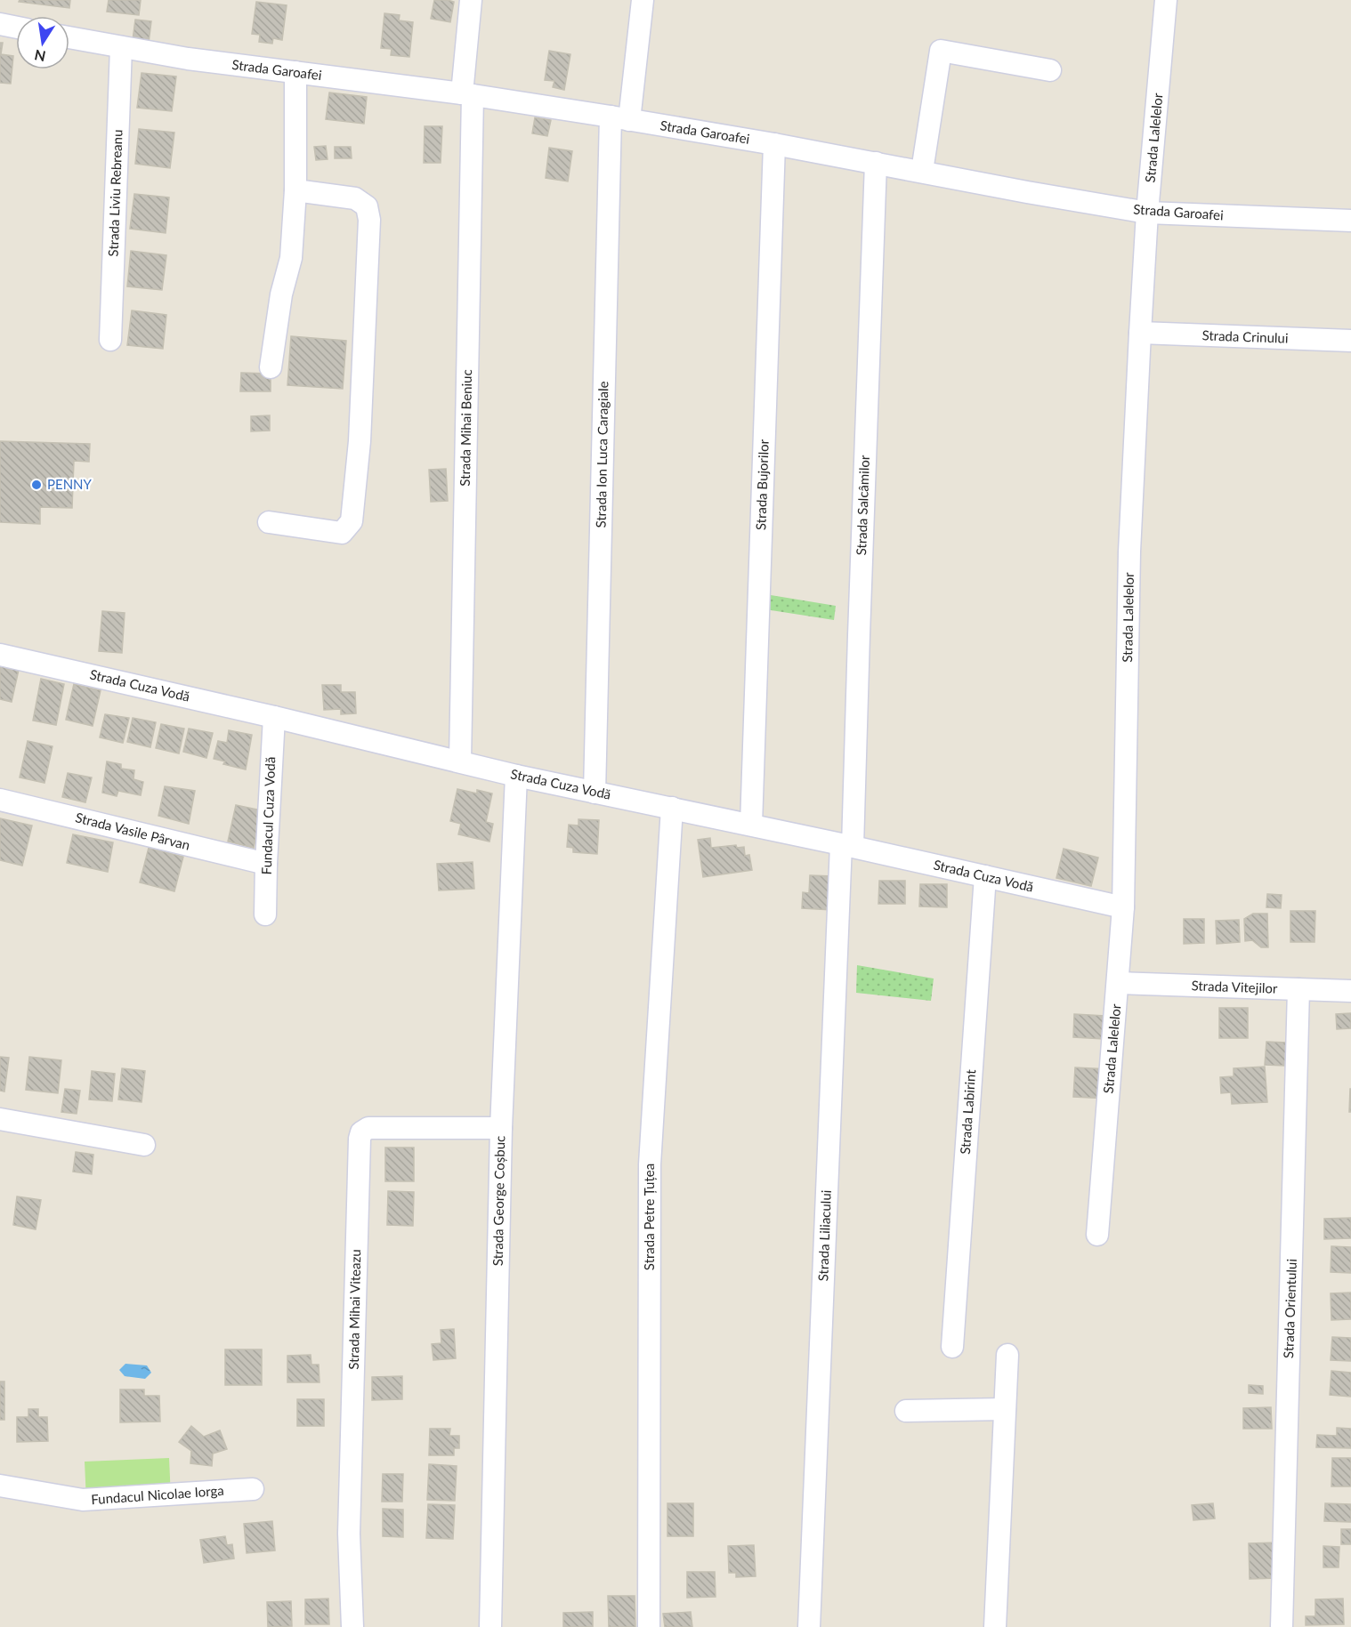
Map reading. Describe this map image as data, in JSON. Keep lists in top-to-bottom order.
{
  "streets": {
    "street": [
      "Strada Garoafei",
      "Strada Lalelelor",
      "Strada Liviu Rebreanu",
      "Strada Crinului",
      "Strada Mihai Beniuc",
      "Strada Ion Luca Caragiale",
      "Strada Bujorilor",
      "Strada Salcâmilor",
      "Strada Cuza Vodă",
      "Fundacul Cuza Vodă",
      "Strada Vasile Pârvan",
      "Strada Vitejilor",
      "Strada Labirint",
      "Strada George Coșbuc",
      "Strada Petre Țuțea",
      "Strada Liliacului",
      "Strada Orientului",
      "Strada Mihai Viteazu",
      "Fundacul Nicolae Iorga"
    ]
  },
  "crossings": [
    ["Strada Garoafei", "Strada Lalelelor"],
    ["Strada Garoafei", "Strada Liviu Rebreanu"],
    ["Strada Garoafei", "Strada Mihai Beniuc"],
    ["Strada Garoafei", "Strada Ion Luca Caragiale"],
    ["Strada Garoafei", "Strada Bujorilor"],
    ["Strada Garoafei", "Strada Salcâmilor"],
    ["Strada Lalelelor", "Strada Crinului"],
    ["Strada Lalelelor", "Strada Cuza Vodă"],
    ["Strada Lalelelor", "Strada Vitejilor"],
    ["Strada Mihai Beniuc", "Strada Cuza Vodă"],
    ["Strada Ion Luca Caragiale", "Strada Cuza Vodă"],
    ["Strada Bujorilor", "Strada Cuza Vodă"],
    ["Strada Salcâmilor", "Strada Cuza Vodă"],
    ["Strada Salcâmilor", "Strada Liliacului"],
    ["Strada Cuza Vodă", "Fundacul Cuza Vodă"],
    ["Strada Cuza Vodă", "Strada Labirint"],
    ["Strada Cuza Vodă", "Strada George Coșbuc"],
    ["Strada Cuza Vodă", "Strada Petre Țuțea"],
    ["Strada Cuza Vodă", "Strada Liliacului"],
    ["Fundacul Cuza Vodă", "Strada Vasile Pârvan"],
    ["Strada Vitejilor", "Strada Orientului"],
    ["Strada George Coșbuc", "Strada Mihai Viteazu"]
  ],
  "places": ["PENNY"],
  "north": "bottom"
}
